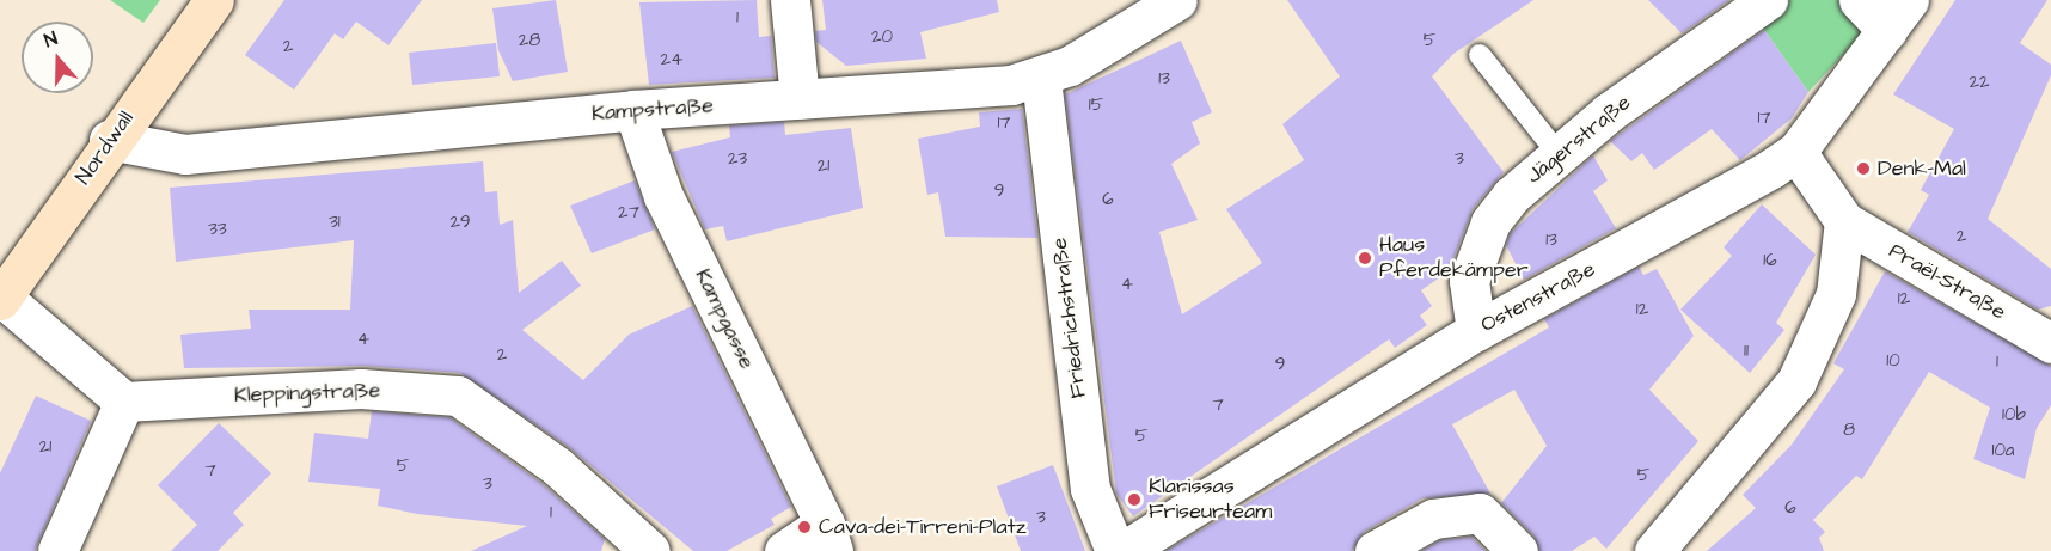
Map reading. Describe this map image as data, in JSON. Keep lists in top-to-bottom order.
{
  "streets": {
    "main road": ["Nordwall"],
    "street": [
      "Kampstraße",
      "Jägerstraße",
      "Praël-Straße",
      "Ostenstraße",
      "Friedrichstraße",
      "Kampgasse",
      "Kleppingstraße"
    ]
  },
  "crossings": [
    ["Kampstraße", "Nordwall"],
    ["Kampstraße", "Friedrichstraße"],
    ["Kampstraße", "Kampgasse"],
    ["Jägerstraße", "Ostenstraße"]
  ],
  "places": [
    "Denk-Mal",
    "Haus Pferdekämper",
    "Klarissas Friseurteam",
    "Cava-dei-Tirreni-Platz"
  ],
  "house_numbers": [
    "1",
    "20",
    "28",
    "5",
    "2",
    "24",
    "13",
    "22",
    "15",
    "17",
    "17",
    "23",
    "3",
    "21",
    "9",
    "6",
    "27",
    "31",
    "29",
    "33",
    "2",
    "13",
    "16",
    "4",
    "12",
    "12",
    "4",
    "11",
    "2",
    "10",
    "1",
    "9",
    "7",
    "10b",
    "8",
    "5",
    "21",
    "10a",
    "5",
    "7",
    "5",
    "3",
    "6",
    "1",
    "3"
  ],
  "north": "top"
}
